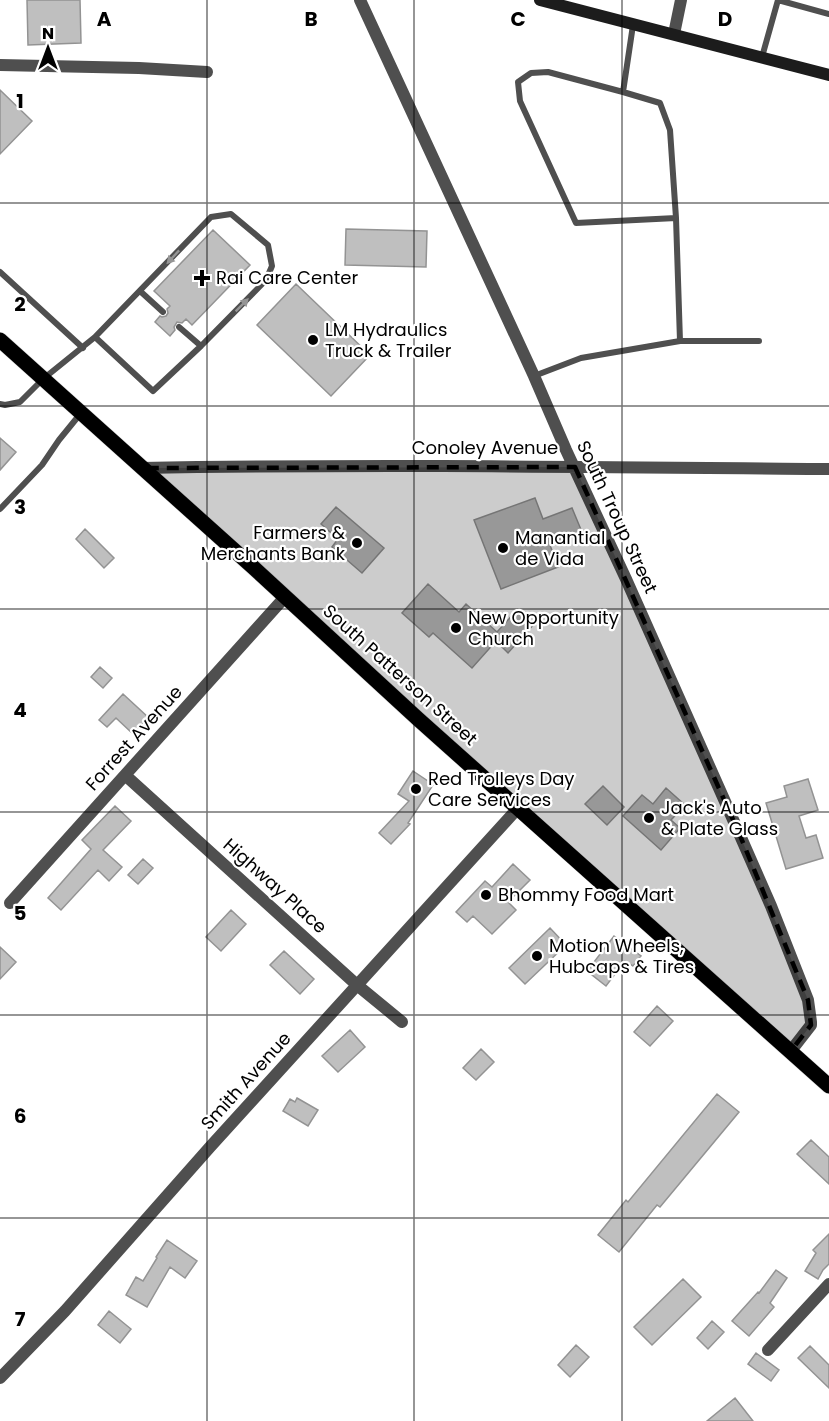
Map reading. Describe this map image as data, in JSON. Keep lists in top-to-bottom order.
{
  "streets": {
    "main road": ["South Patterson Street"],
    "street": [
      "Conoley Avenue",
      "South Troup Street",
      "Forrest Avenue",
      "Highway Place",
      "Smith Avenue"
    ]
  },
  "crossings": [
    ["Conoley Avenue", "South Troup Street"],
    ["Conoley Avenue", "South Patterson Street"],
    ["South Troup Street", "South Patterson Street"],
    ["South Patterson Street", "Forrest Avenue"],
    ["South Patterson Street", "Smith Avenue"],
    ["Forrest Avenue", "Highway Place"],
    ["Highway Place", "Smith Avenue"]
  ],
  "places": {
    "health": ["Rai Care Center"],
    "other": [
      "LM Hydraulics Truck & Trailer",
      "Farmers & Merchants Bank",
      "Manantial de Vida",
      "New Opportunity Church",
      "Red Trolleys Day Care Services",
      "Jack's Auto & Plate Glass",
      "Bhommy Food Mart",
      "Motion Wheels, Hubcaps & Tires"
    ]
  },
  "north": "top",
  "grid": {
    "columns": [
      "A",
      "B",
      "C",
      "D"
    ],
    "rows": [
      "1",
      "2",
      "3",
      "4",
      "5",
      "6",
      "7"
    ]
  }
}
